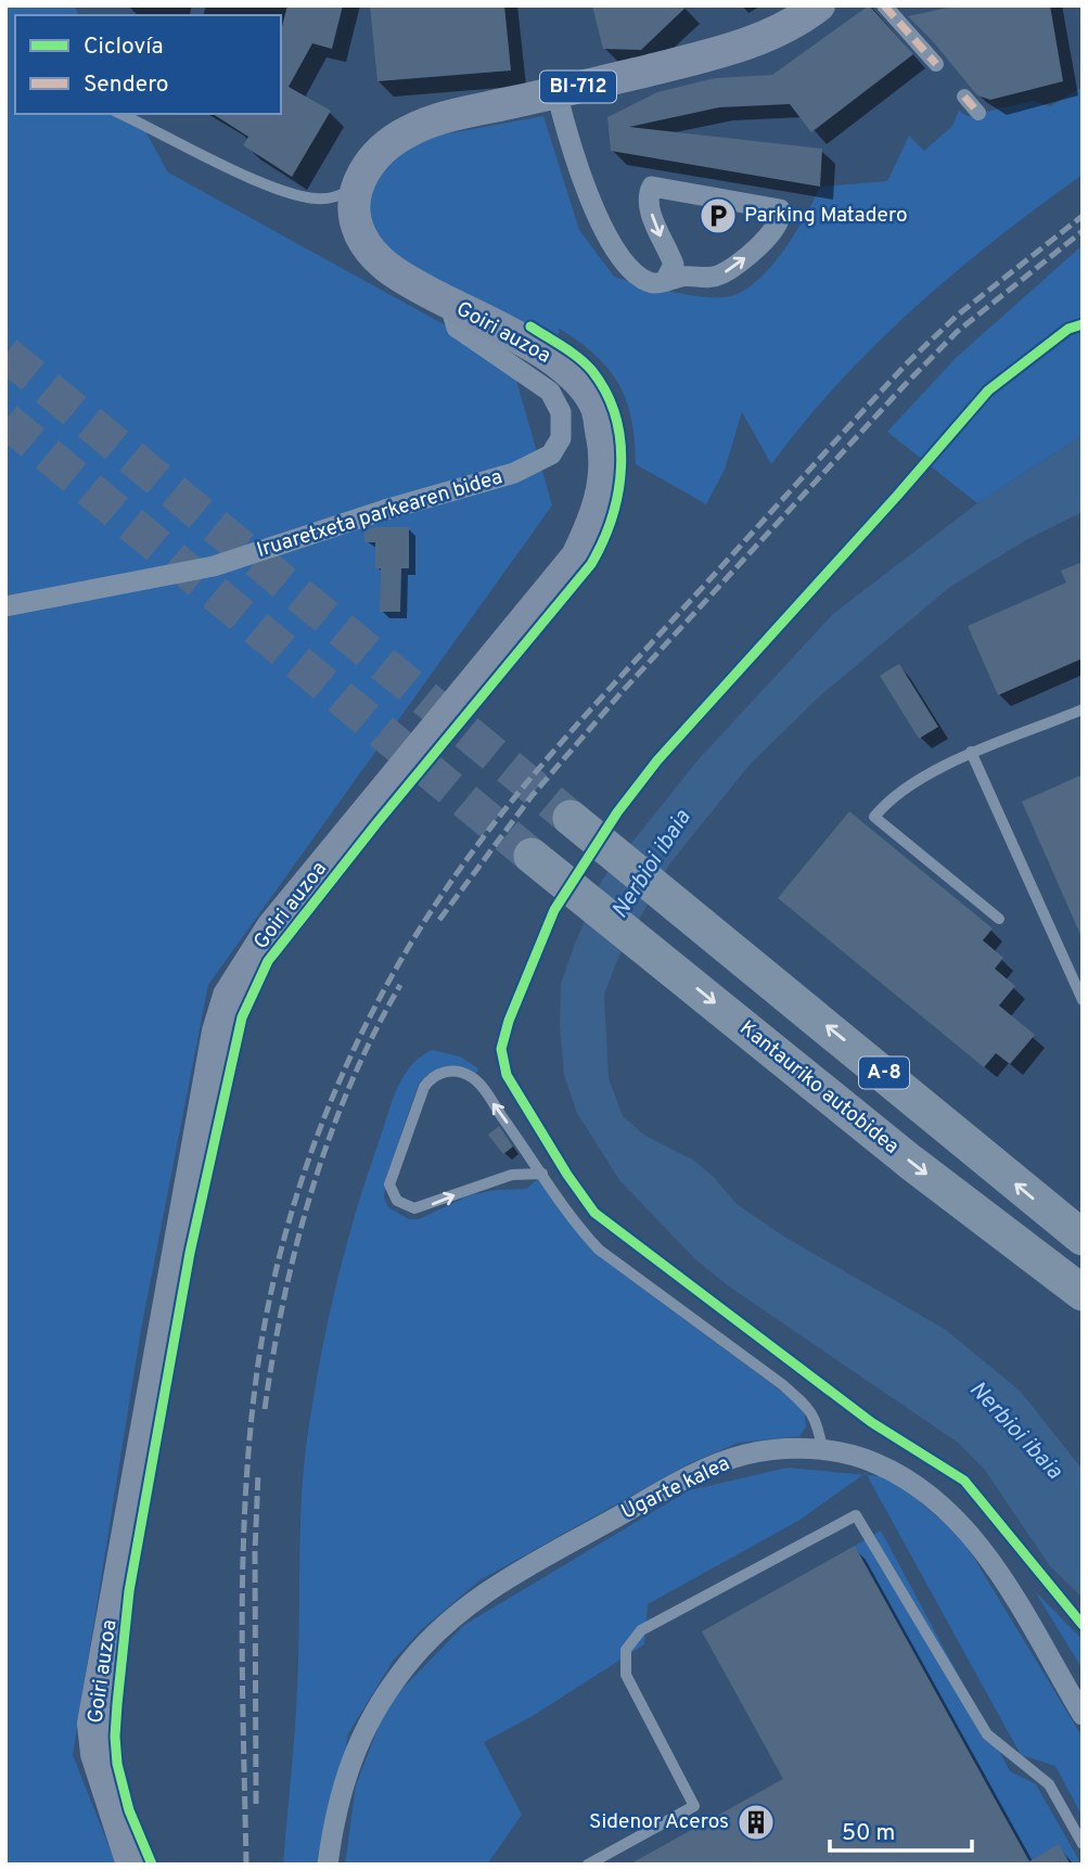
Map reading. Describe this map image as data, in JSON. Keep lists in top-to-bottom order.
{
  "streets": {
    "highway": ["A-8", "Kantauriko autobidea"],
    "main road": ["BI-712", "Goiri auzoa"],
    "street": ["Iruaretxeta parkearen bidea", "Ugarte kalea"]
  },
  "crossings": [
    ["BI-712", "Goiri auzoa"],
    ["Goiri auzoa", "Iruaretxeta parkearen bidea"]
  ],
  "water": ["Nerbioi ibaia"],
  "places": {
    "parking": ["Parking Matadero"],
    "building": ["Sidenor Aceros"]
  },
  "legend": ["Ciclovía", "Sendero"],
  "scale_bar": "50 m"
}
